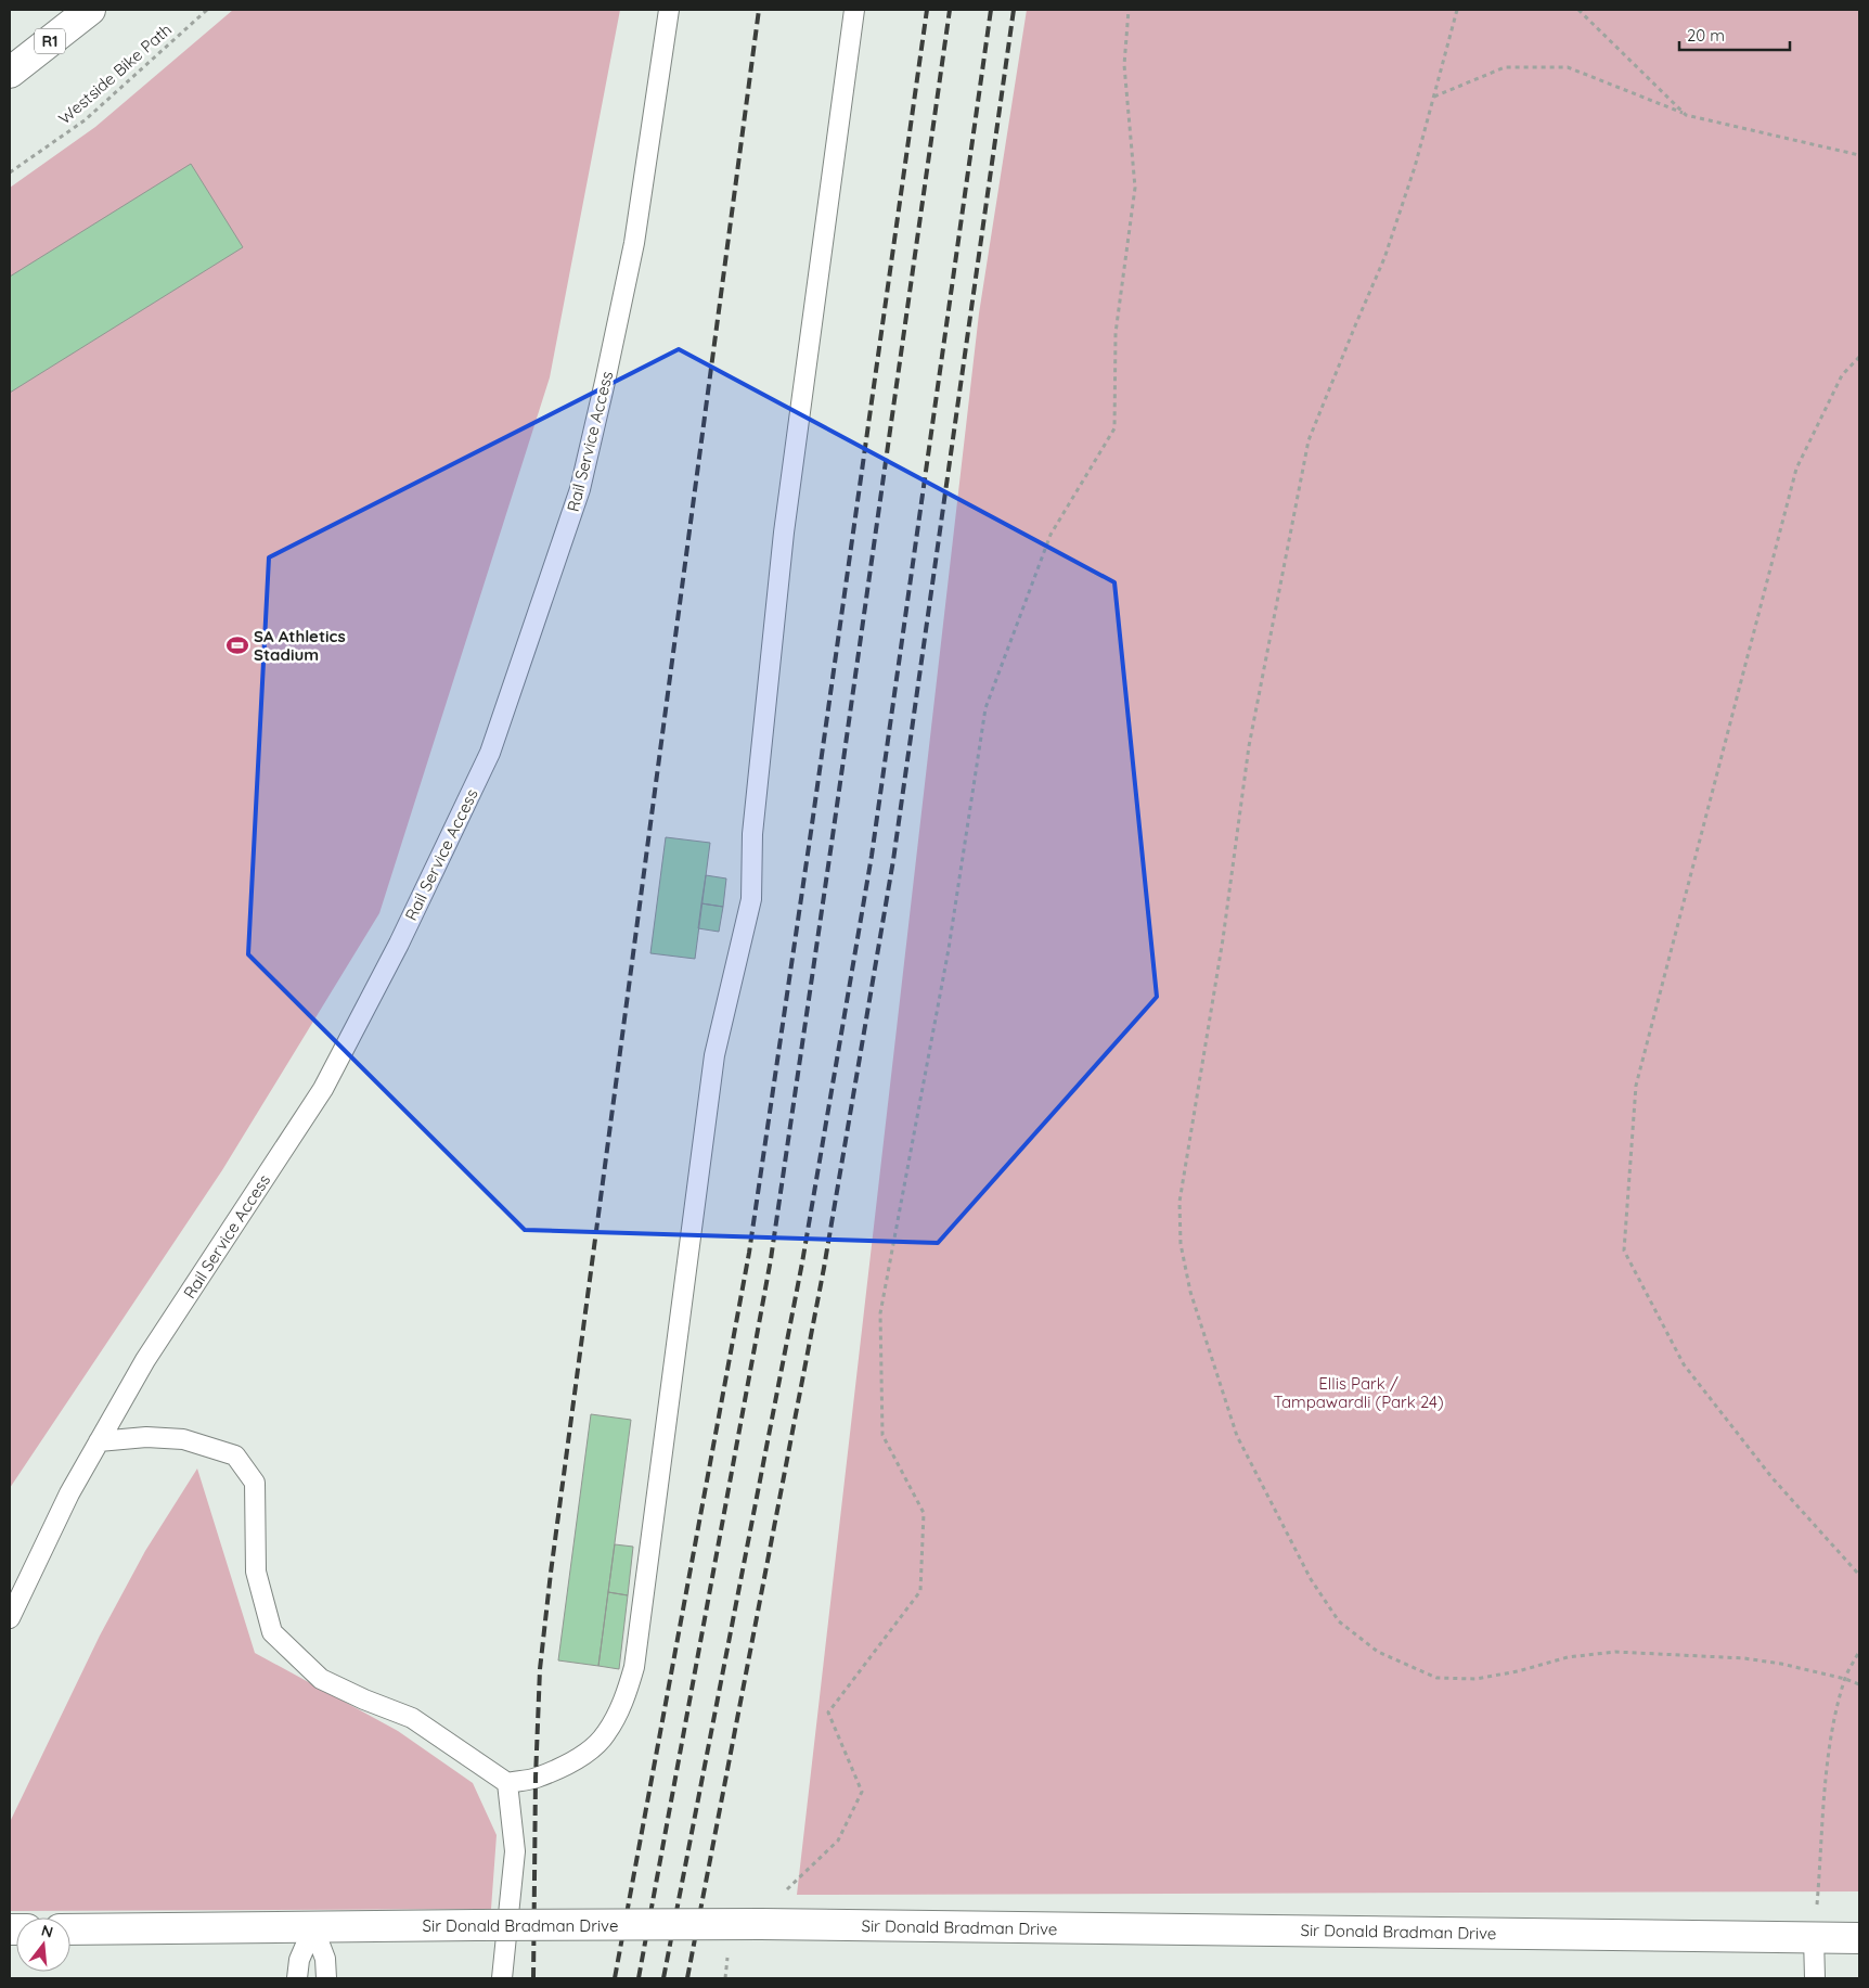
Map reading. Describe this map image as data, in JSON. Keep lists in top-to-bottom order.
{
  "streets": {
    "main road": ["R1", "Sir Donald Bradman Drive"],
    "lane": ["Rail Service Access"],
    "path": ["Westside Bike Path"]
  },
  "parks": ["Ellis Park / Tampawardli (Park 24)"],
  "places": {
    "sports": ["SA Athletics Stadium"]
  },
  "scale_bar": "20 m",
  "north": "top"
}
